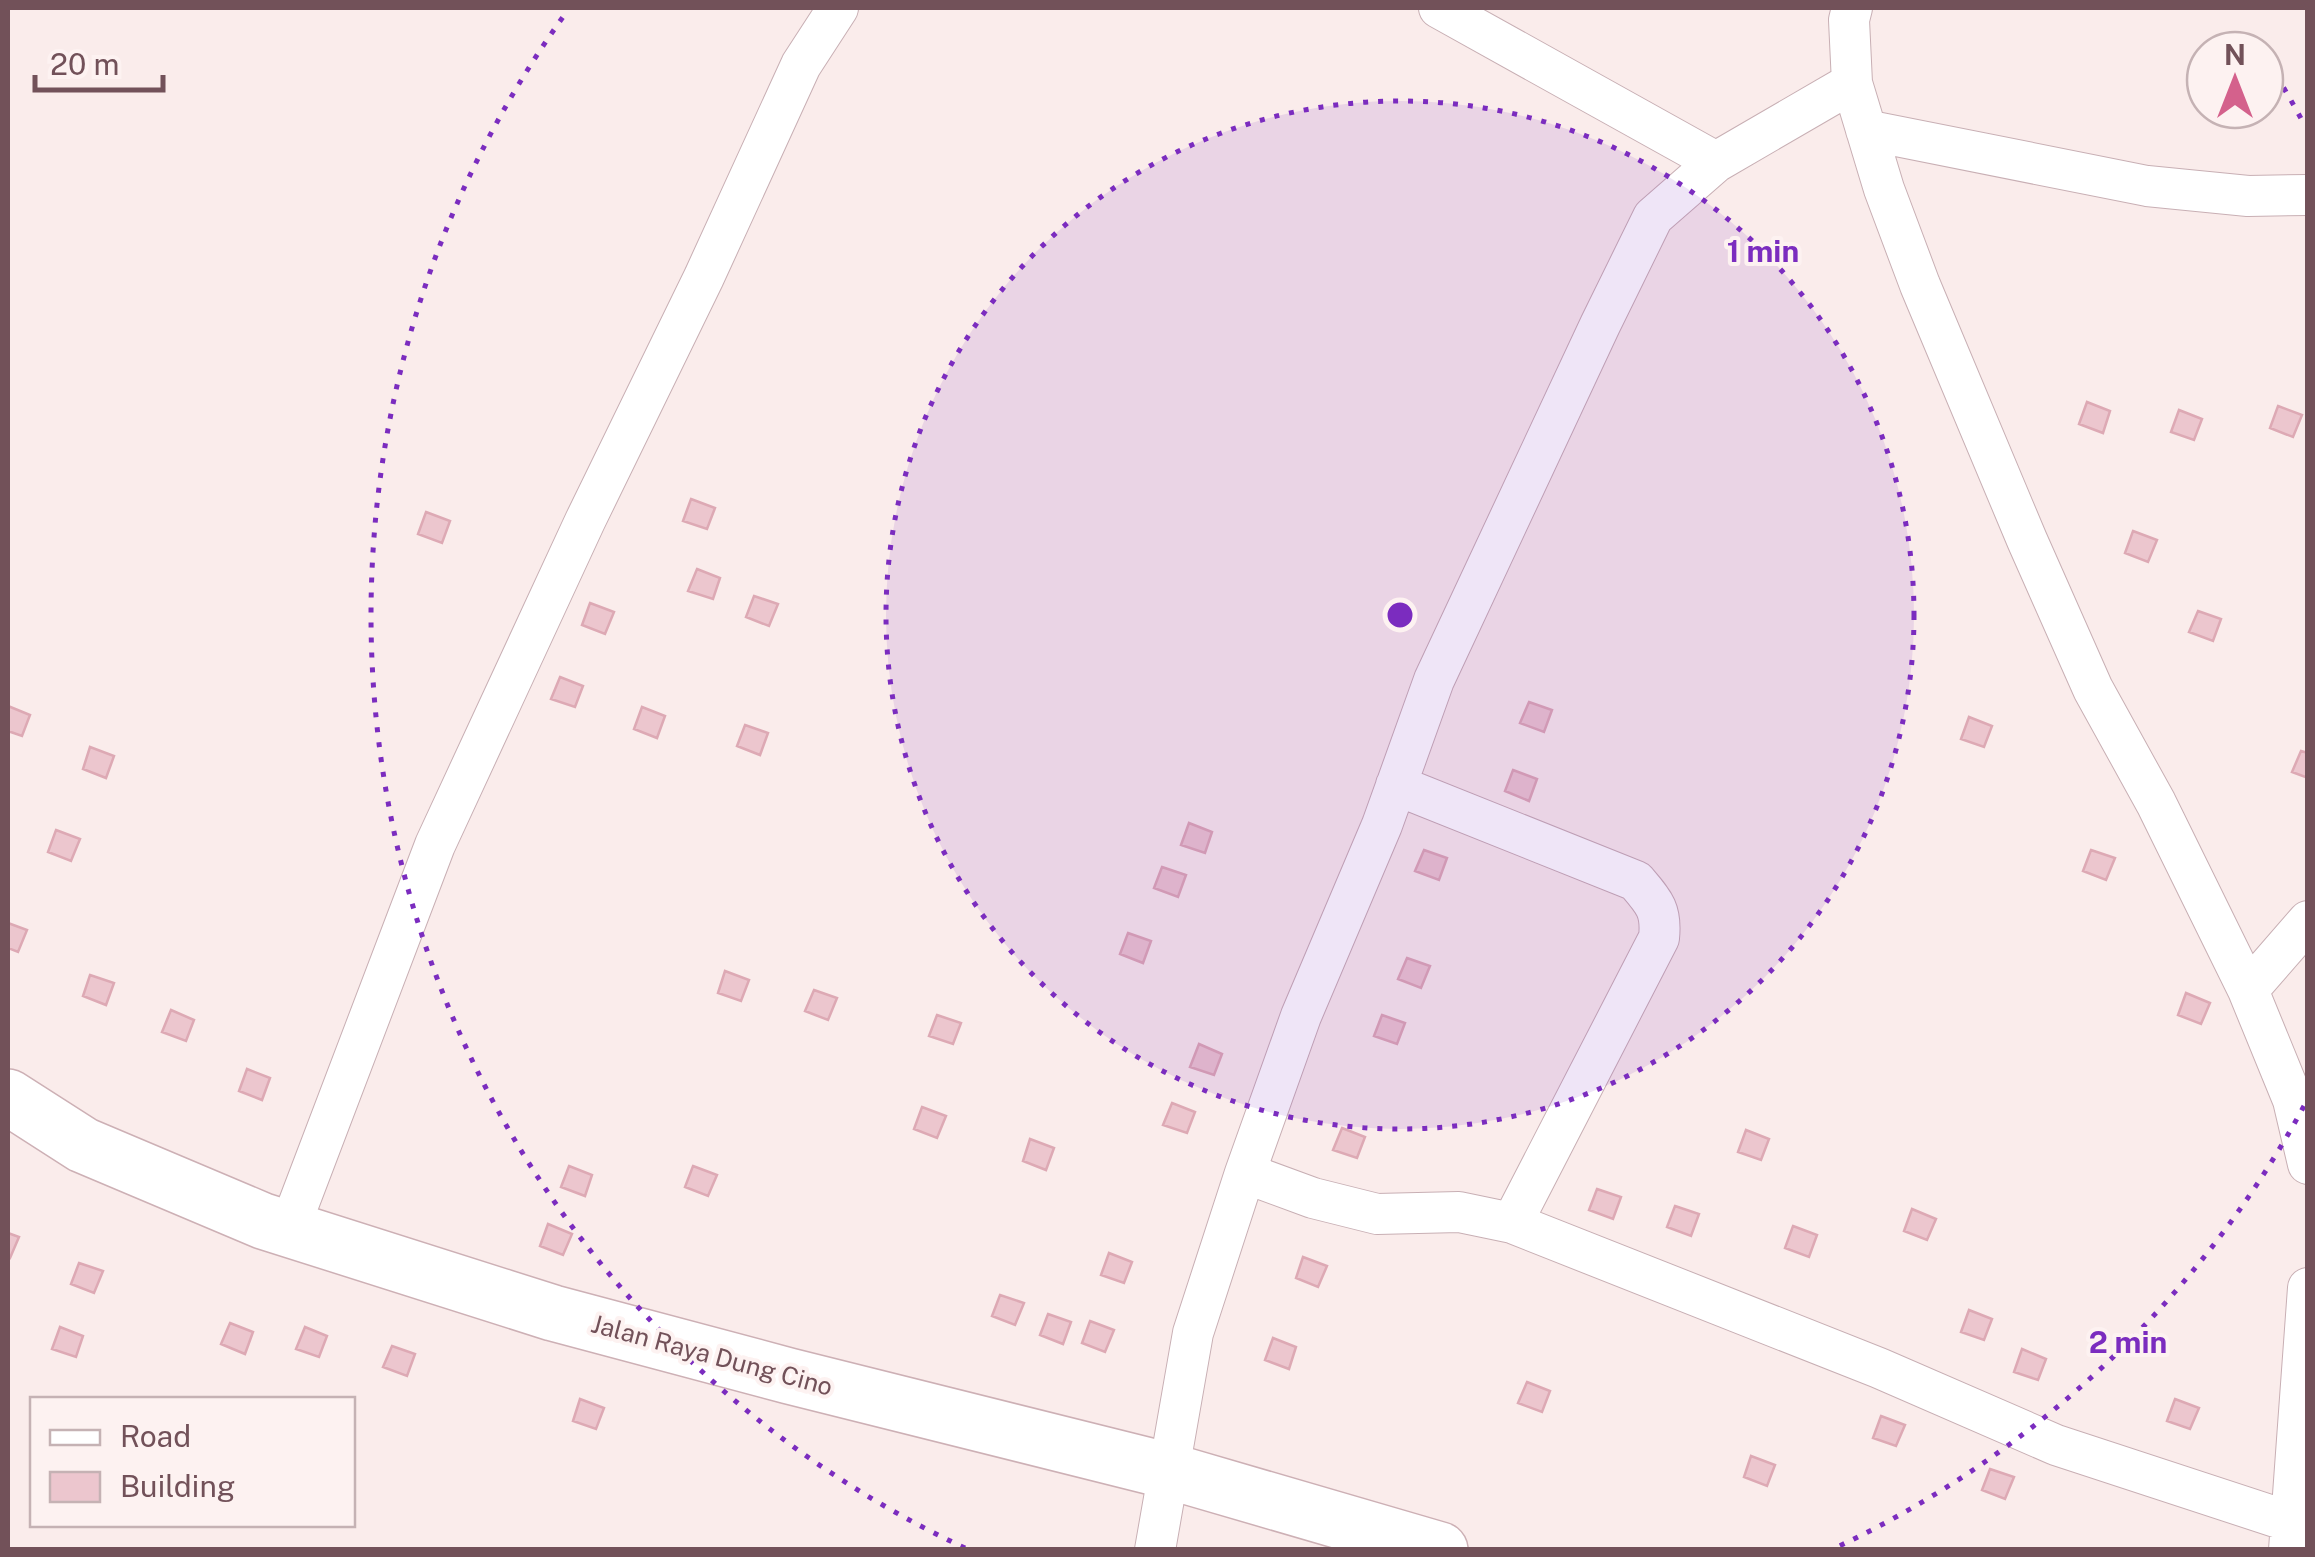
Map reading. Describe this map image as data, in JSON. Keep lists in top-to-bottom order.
{
  "streets": {
    "street": ["Jalan Raya Dung Cino"]
  },
  "legend": ["Road", "Building"],
  "scale_bar": "20 m",
  "north": "top",
  "rings": ["1 min", "2 min"]
}
